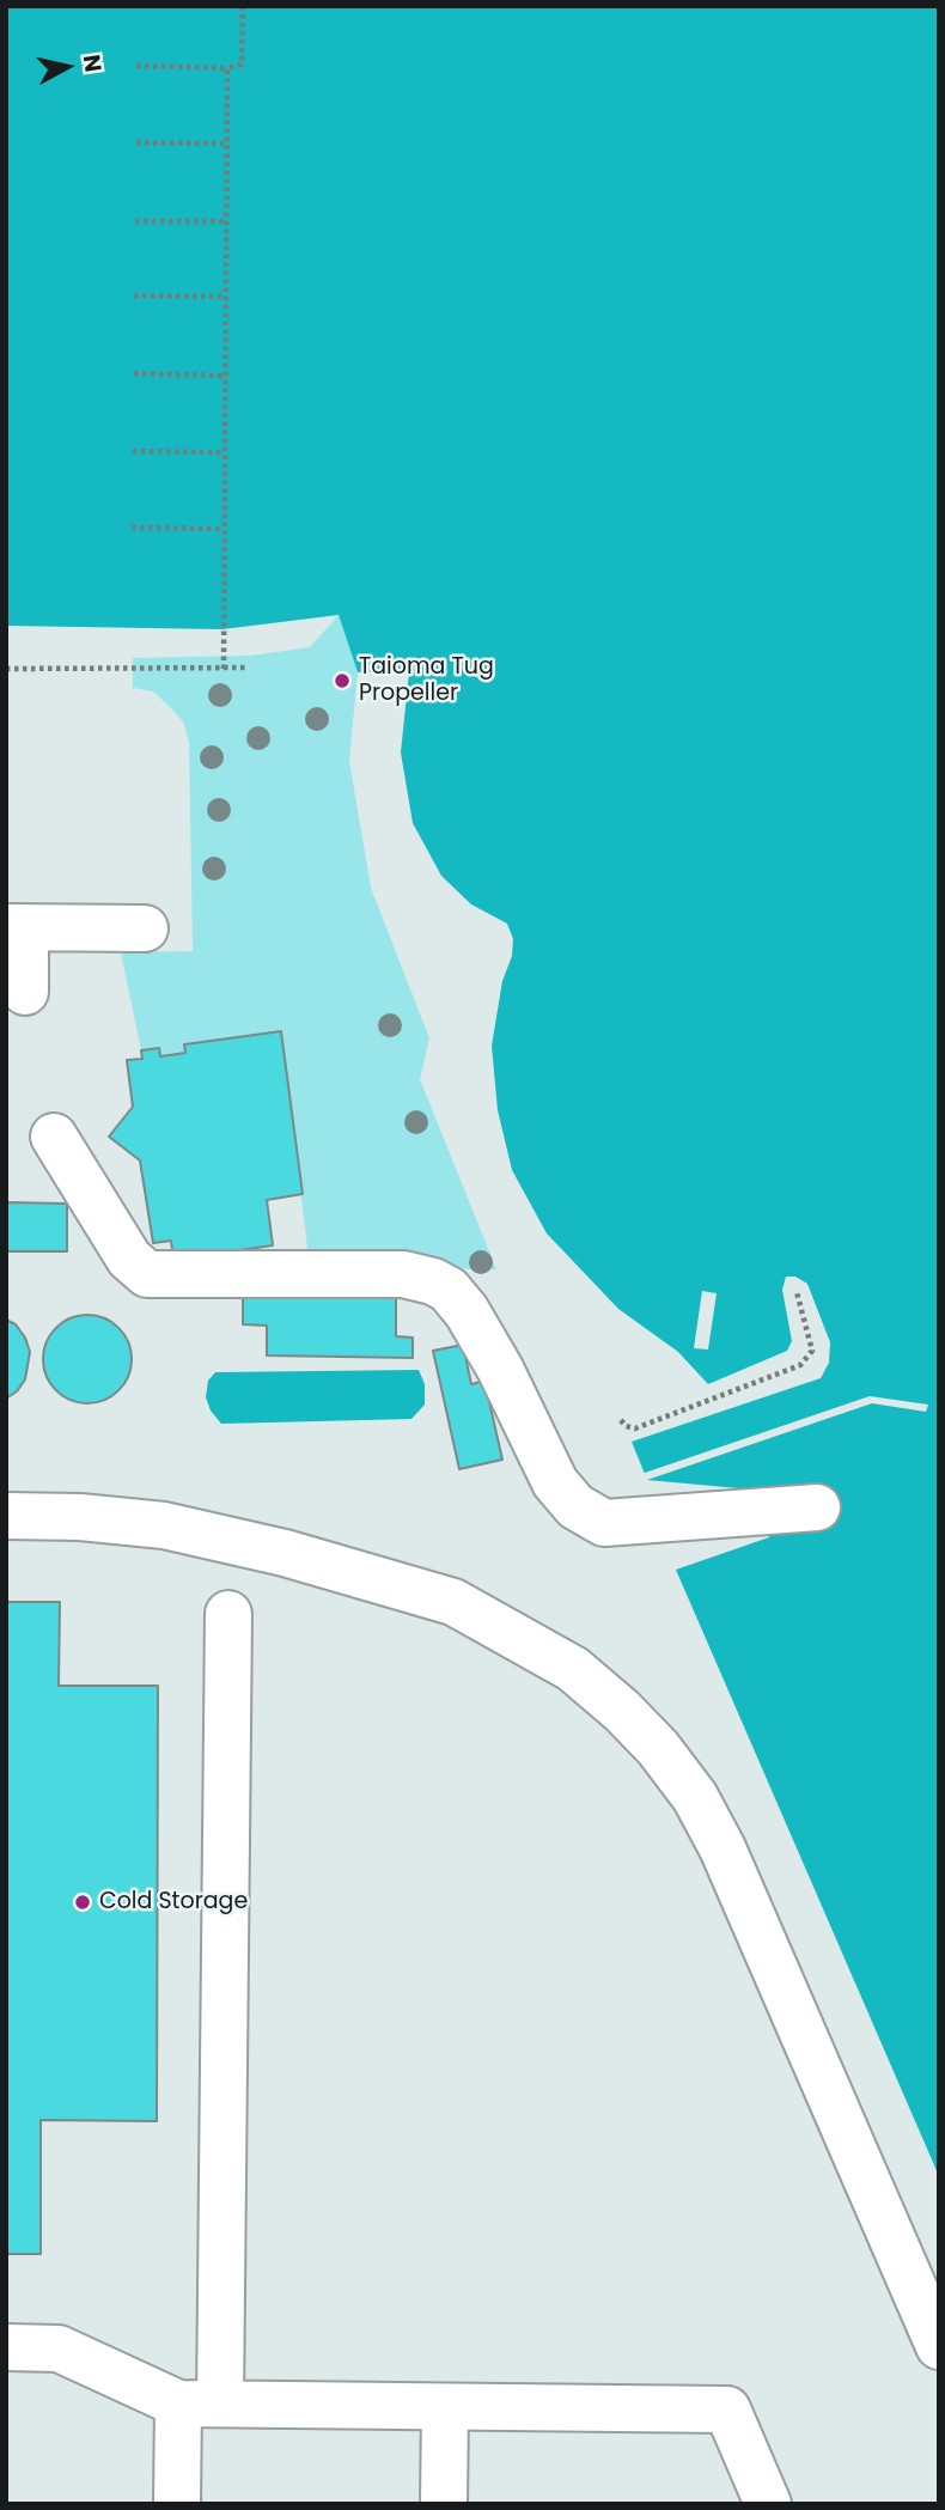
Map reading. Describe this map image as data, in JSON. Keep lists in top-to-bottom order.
{
  "places": ["Taioma Tug Propeller", "Cold Storage"],
  "north": "right"
}
